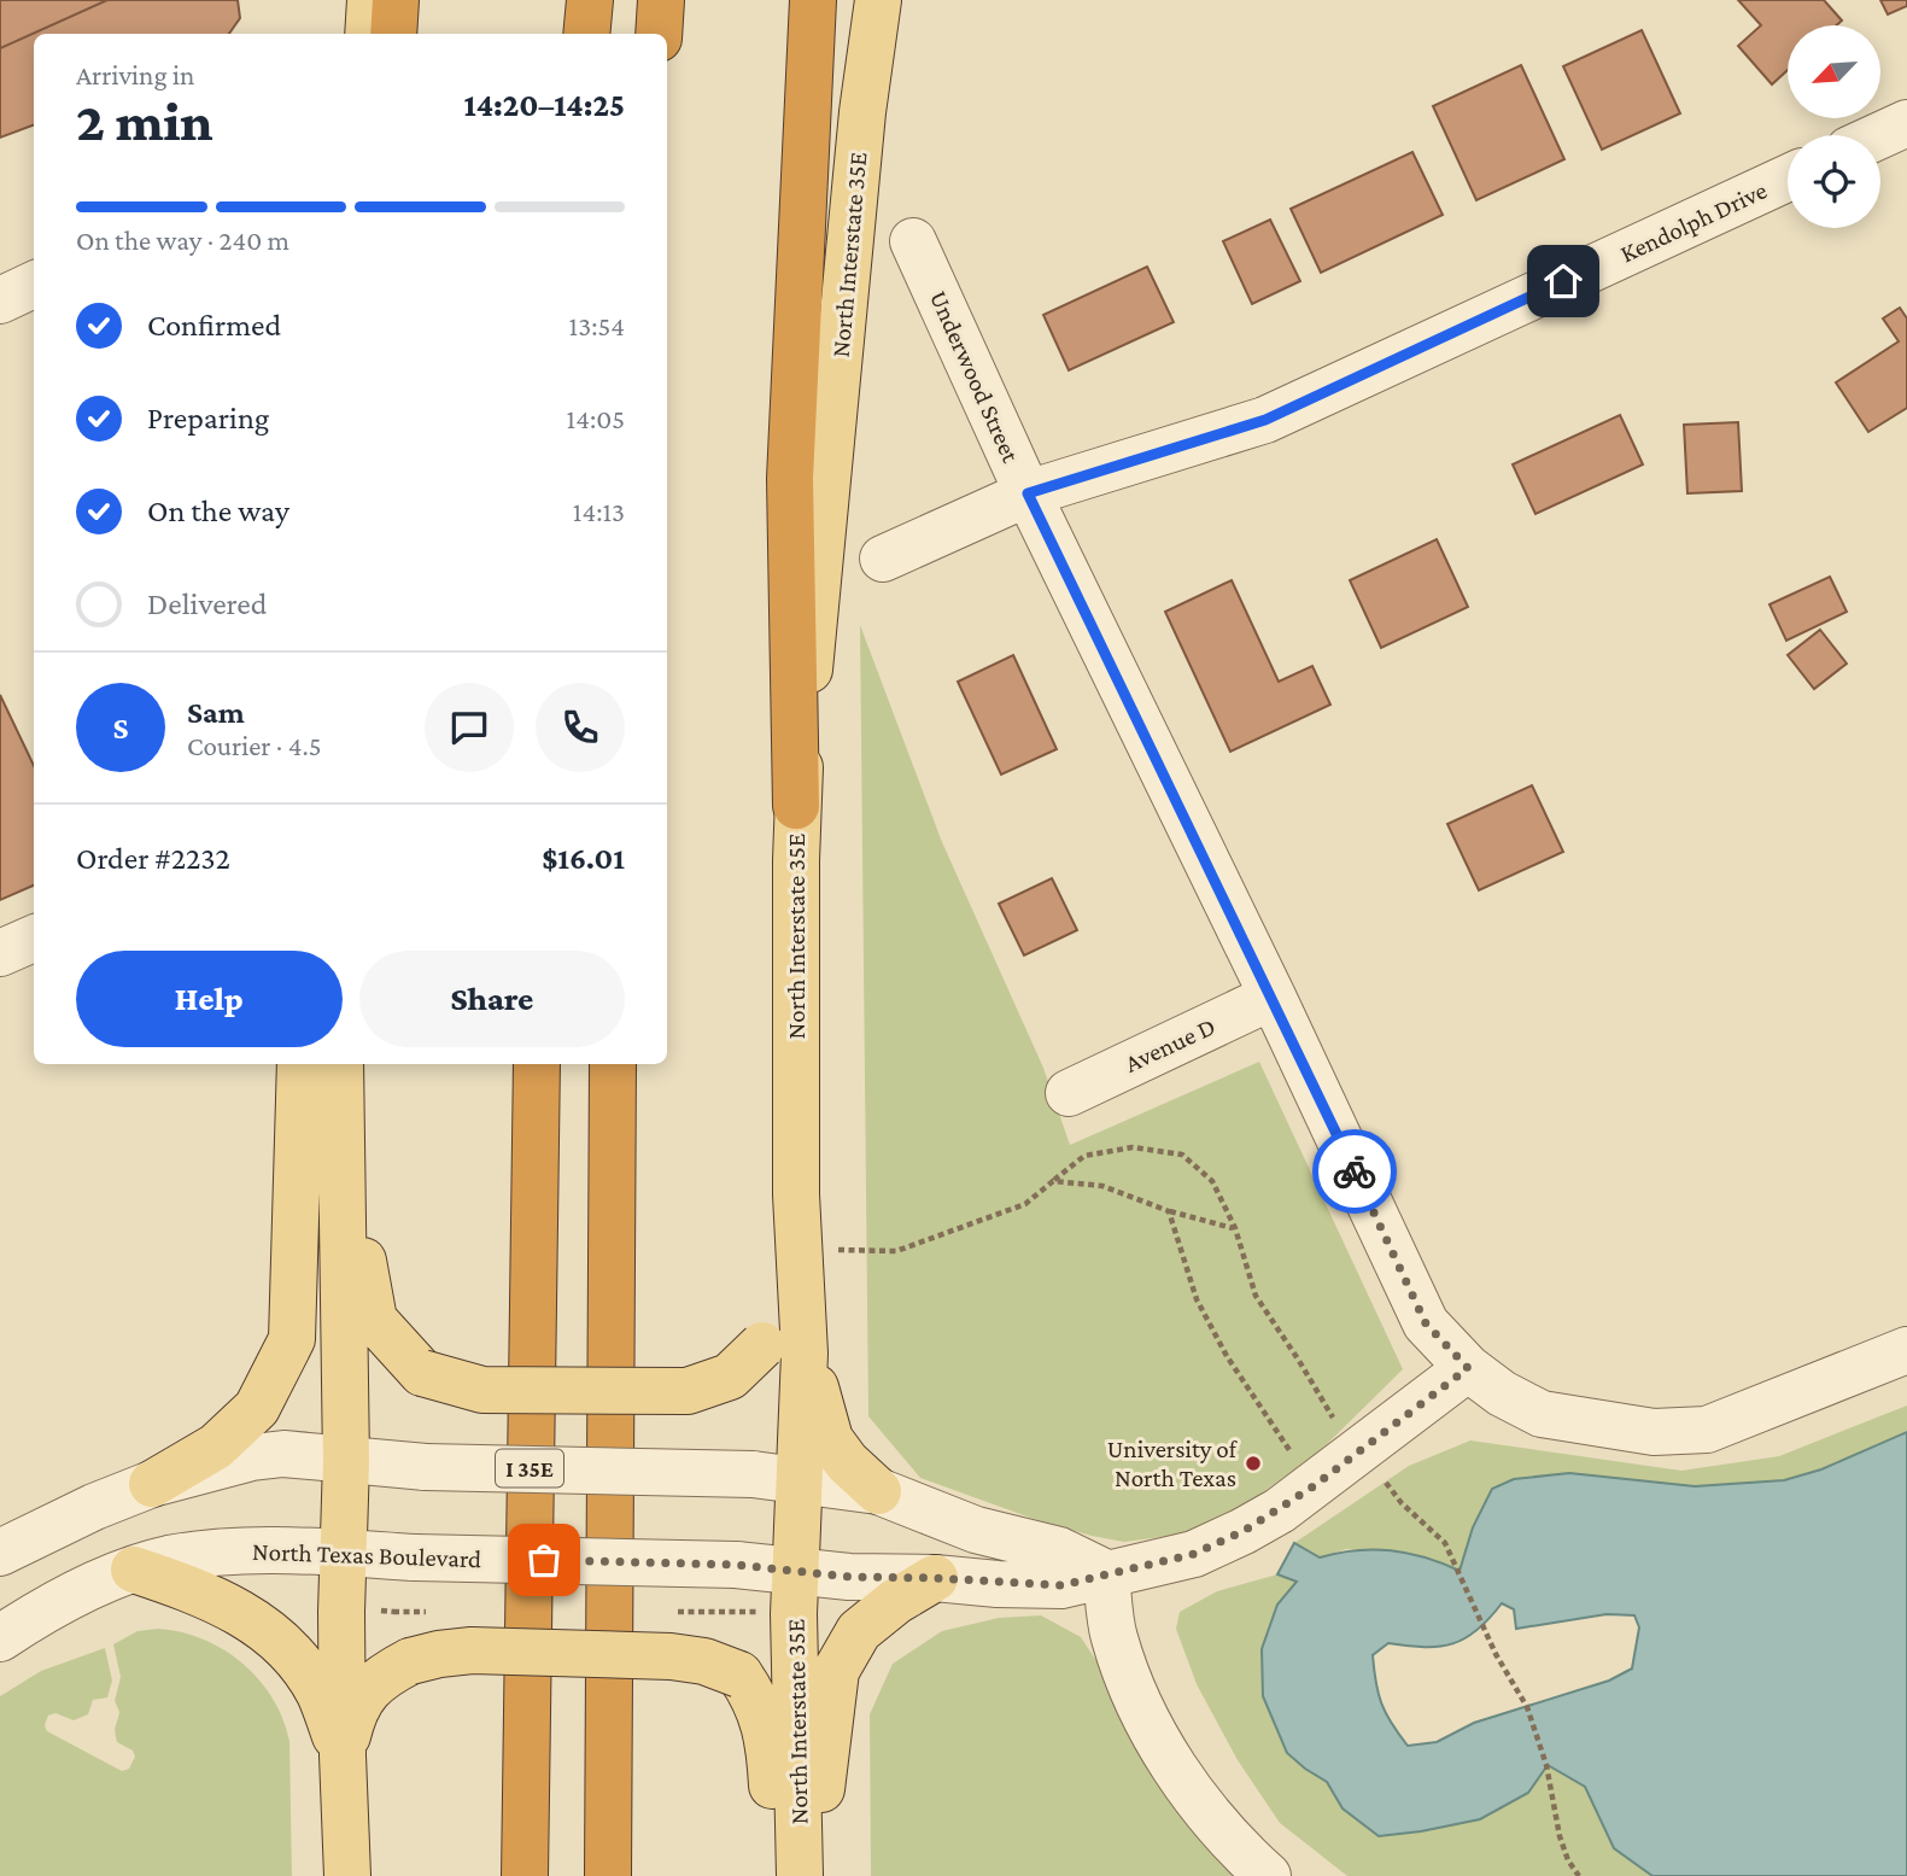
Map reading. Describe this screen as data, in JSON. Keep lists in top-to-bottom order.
{
  "streets": {
    "highway": ["I 35E"],
    "main road": ["North Interstate 35E"],
    "street": [
      "Kendolph Drive",
      "Underwood Street",
      "Avenue D",
      "North Texas Boulevard"
    ]
  },
  "crossings": [
    ["Kendolph Drive", "Underwood Street"],
    ["North Interstate 35E", "North Texas Boulevard"],
    ["Underwood Street", "Avenue D"],
    ["Underwood Street", "North Texas Boulevard"]
  ],
  "places": ["University of North Texas"],
  "north": "bottom left",
  "page": {
    "heading": ["2 min", "Arriving in", "14:20–14:25"],
    "panel": [
      "Sam",
      "Courier · 4.5",
      "Order #2232",
      "$16.01"
    ],
    "bar": "On the way · 240 m",
    "list": [
      ["Confirmed", "13:54"],
      ["Preparing", "14:05"],
      ["On the way", "14:13"],
      "Delivered"
    ],
    "round": "S",
    "buttons": ["Help", "Share"]
  }
}
